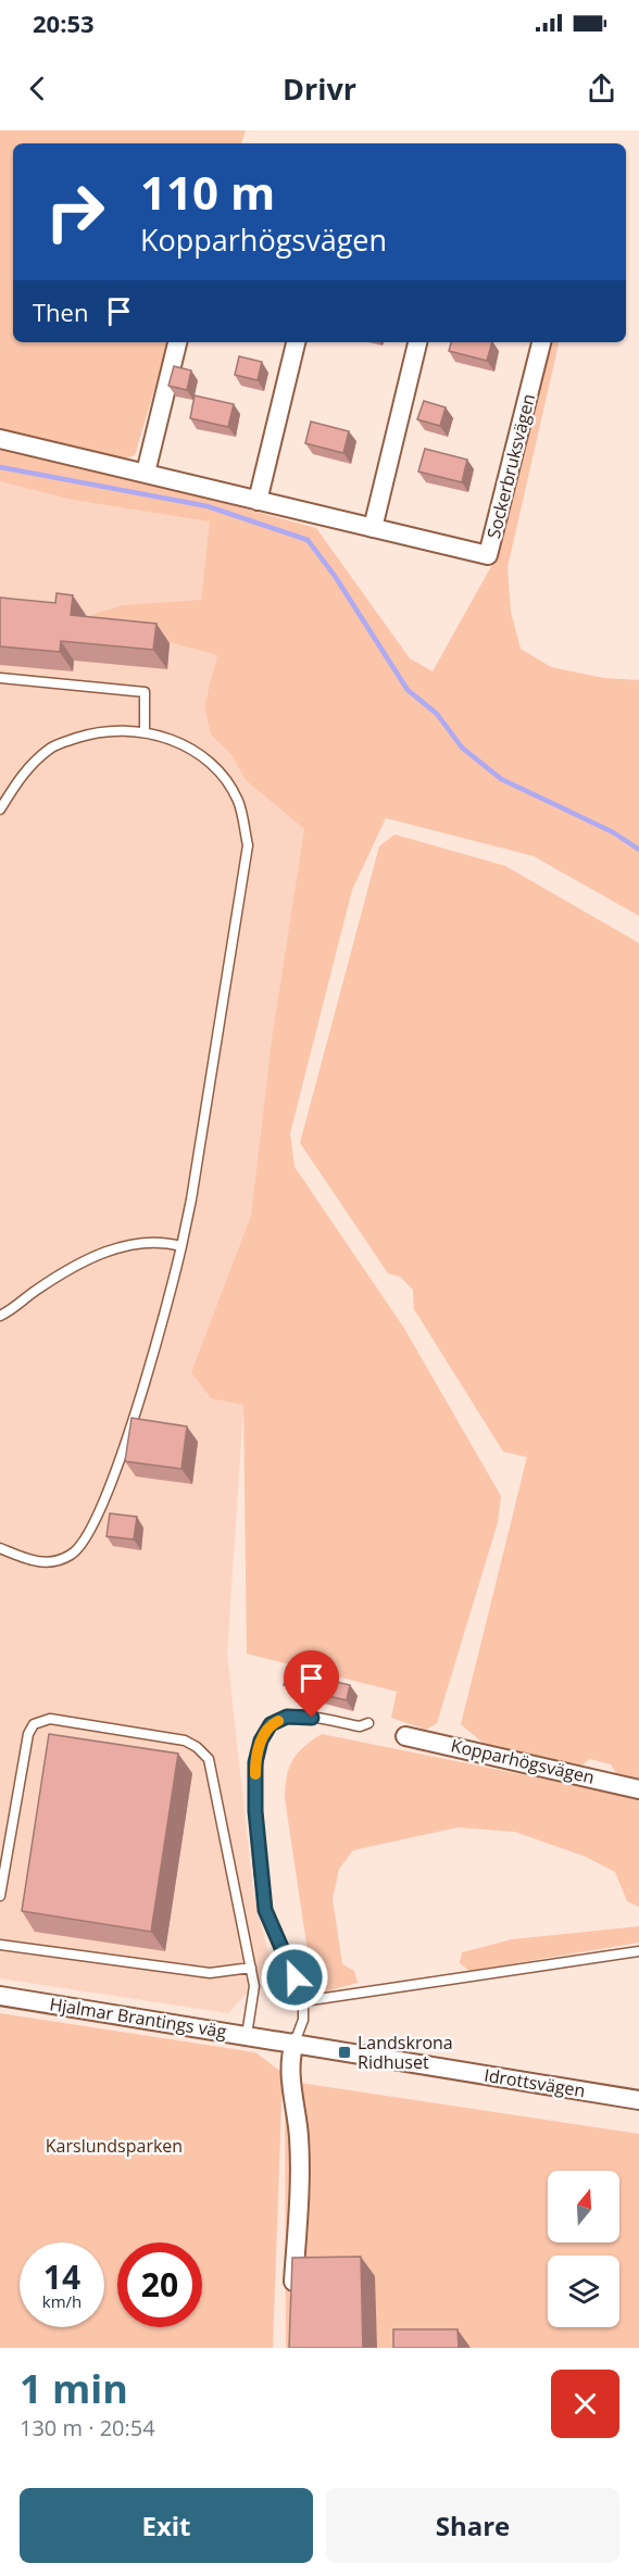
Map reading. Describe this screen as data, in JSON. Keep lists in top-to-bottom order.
{
  "streets": {
    "street": [
      "Sockerbruksvägen",
      "Kopparhögsvägen",
      "Hjalmar Brantings väg",
      "Idrottsvägen"
    ]
  },
  "crossings": [
    ["Hjalmar Brantings väg", "Idrottsvägen"]
  ],
  "parks": ["Karslundsparken"],
  "places": {
    "transit": ["Landskrona Ridhuset"]
  },
  "north": "top",
  "page": {
    "status": "20:53",
    "header": "Drivr",
    "turn": ["110 m", "Kopparhögsvägen"],
    "then": "Then",
    "speed": "14 km/h",
    "limit": "20",
    "heading": ["1 min", "130 m · 20:54"],
    "buttons": ["Exit", "Share"]
  }
}
